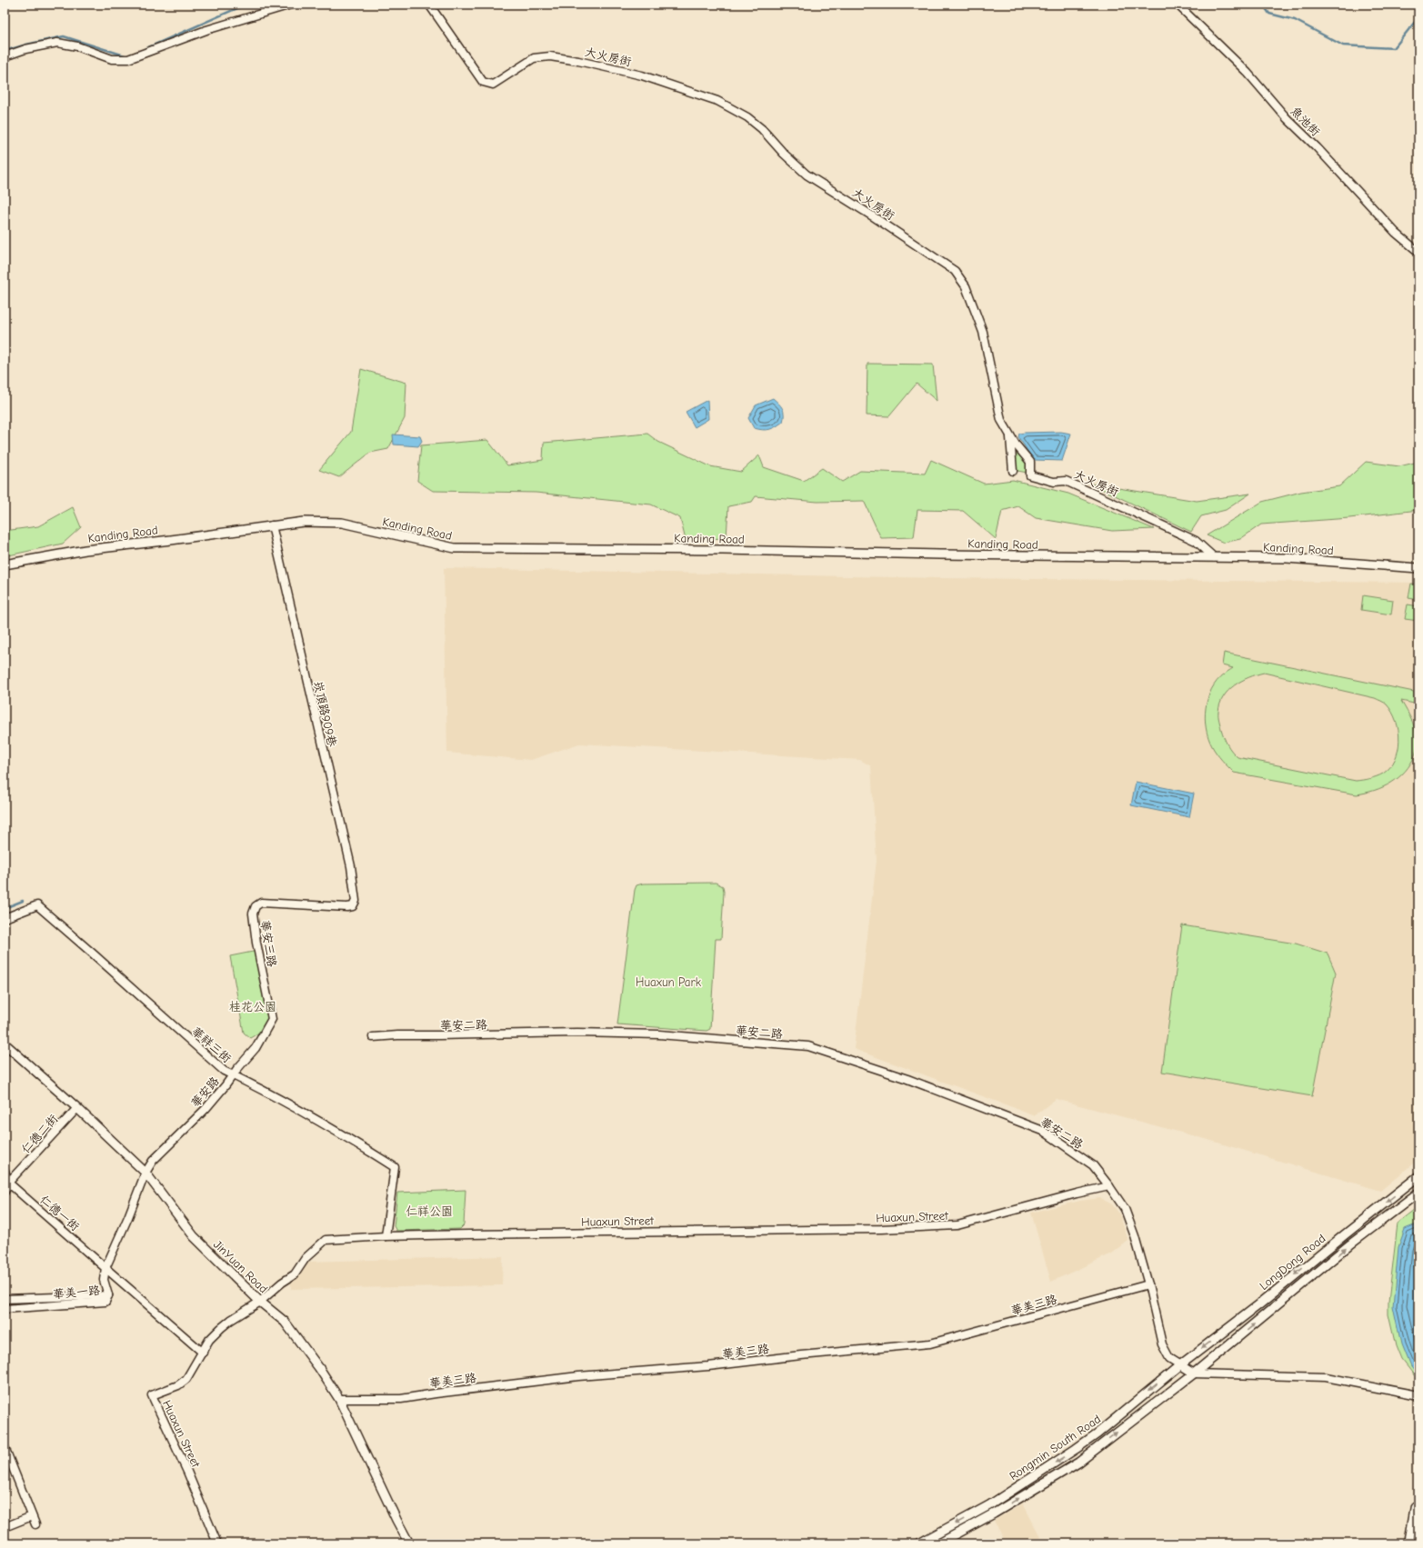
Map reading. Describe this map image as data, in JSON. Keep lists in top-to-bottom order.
{
  "streets": {
    "street": [
      "大火房街",
      "魚池街",
      "Kanding Road",
      "崁頂路909巷",
      "華安三路",
      "華安二路",
      "華祥三街",
      "華安路",
      "仁德二街",
      "仁德一街",
      "Huaxun Street",
      "LongDong Road",
      "JinYuan Road",
      "華美一路",
      "華美三路",
      "Rongmin South Road"
    ]
  },
  "crossings": [
    ["大火房街", "Kanding Road"],
    ["Kanding Road", "崁頂路909巷"],
    ["崁頂路909巷", "華安三路"],
    ["華安三路", "華安路"],
    ["華安二路", "Huaxun Street"],
    ["華祥三街", "華安路"],
    ["華祥三街", "Huaxun Street"],
    ["華安路", "JinYuan Road"],
    ["仁德二街", "仁德一街"],
    ["仁德二街", "JinYuan Road"],
    ["仁德一街", "Huaxun Street"],
    ["Huaxun Street", "JinYuan Road"],
    ["LongDong Road", "Rongmin South Road"],
    ["JinYuan Road", "華美三路"]
  ],
  "parks": ["Huaxun Park", "桂花公園", "仁祥公園"]
}
